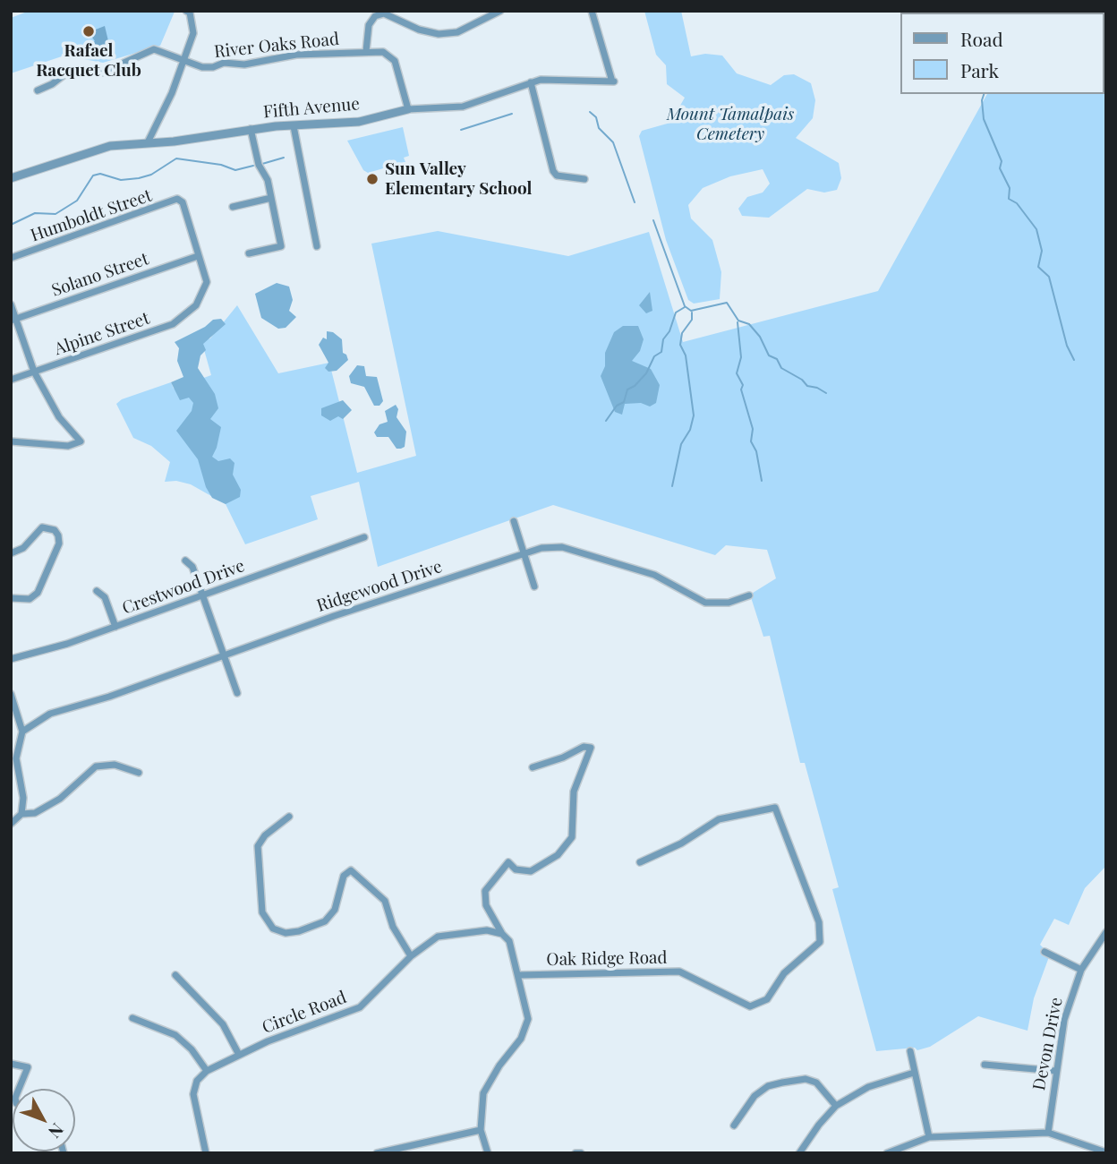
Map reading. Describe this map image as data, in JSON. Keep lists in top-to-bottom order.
{
  "streets": {
    "street": [
      "River Oaks Road",
      "Fifth Avenue",
      "Humboldt Street",
      "Solano Street",
      "Alpine Street",
      "Ridgewood Drive",
      "Crestwood Drive",
      "Oak Ridge Road",
      "Circle Road",
      "Devon Drive"
    ]
  },
  "crossings": [
    ["River Oaks Road", "Fifth Avenue"],
    ["Humboldt Street", "Solano Street"],
    ["Humboldt Street", "Alpine Street"],
    ["Solano Street", "Alpine Street"]
  ],
  "parks": ["Mount Tamalpais Cemetery"],
  "places": ["Rafael Racquet Club", "Sun Valley Elementary School"],
  "legend": ["Road", "Park"],
  "north": "bottom right"
}
